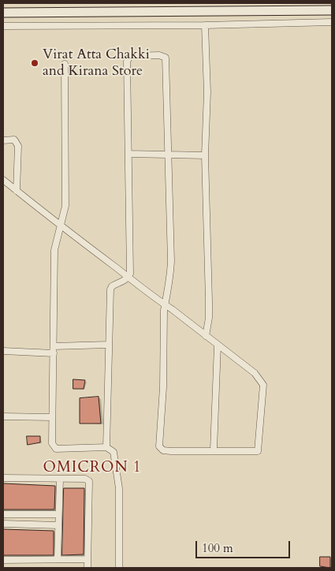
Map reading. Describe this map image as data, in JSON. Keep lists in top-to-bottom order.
{
  "districts": ["OMICRON 1"],
  "places": ["Virat Atta Chakki and Kirana Store"],
  "scale_bar": "100 m"
}
